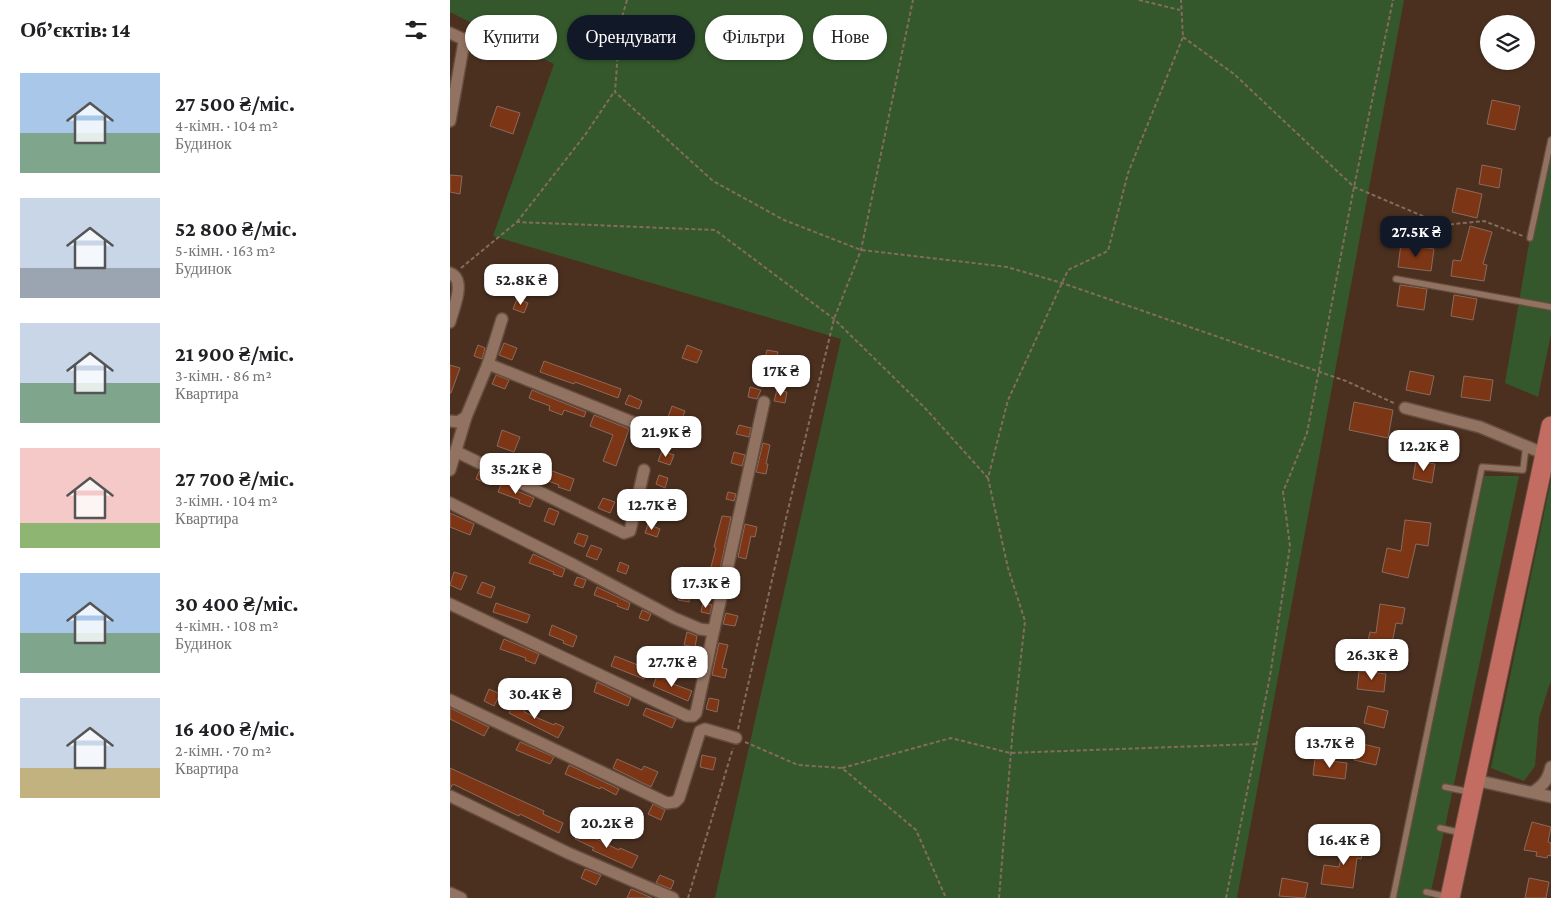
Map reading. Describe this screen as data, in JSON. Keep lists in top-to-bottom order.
{
  "page": {
    "heading": "Об’єктів: 14",
    "chip": [
      "Купити",
      "Орендувати",
      "Фільтри",
      "Нове"
    ],
    "list": [
      {
        "name": "27 500 ₴/міс.",
        "note": "4-кімн. · 104 m² · Будинок"
      },
      {
        "name": "52 800 ₴/міс.",
        "note": "5-кімн. · 163 m² · Будинок"
      },
      {
        "name": "21 900 ₴/міс.",
        "note": "3-кімн. · 86 m² · Квартира"
      },
      {
        "name": "27 700 ₴/міс.",
        "note": "3-кімн. · 104 m² · Квартира"
      },
      {
        "name": "30 400 ₴/міс.",
        "note": "4-кімн. · 108 m² · Будинок"
      },
      {
        "name": "16 400 ₴/міс.",
        "note": "2-кімн. · 70 m² · Квартира"
      }
    ],
    "price": [
      "27.5K ₴",
      "52.8K ₴",
      "17K ₴",
      "21.9K ₴",
      "12.2K ₴",
      "35.2K ₴",
      "12.7K ₴",
      "17.3K ₴",
      "26.3K ₴",
      "27.7K ₴",
      "30.4K ₴",
      "13.7K ₴",
      "20.2K ₴",
      "16.4K ₴"
    ]
  }
}
